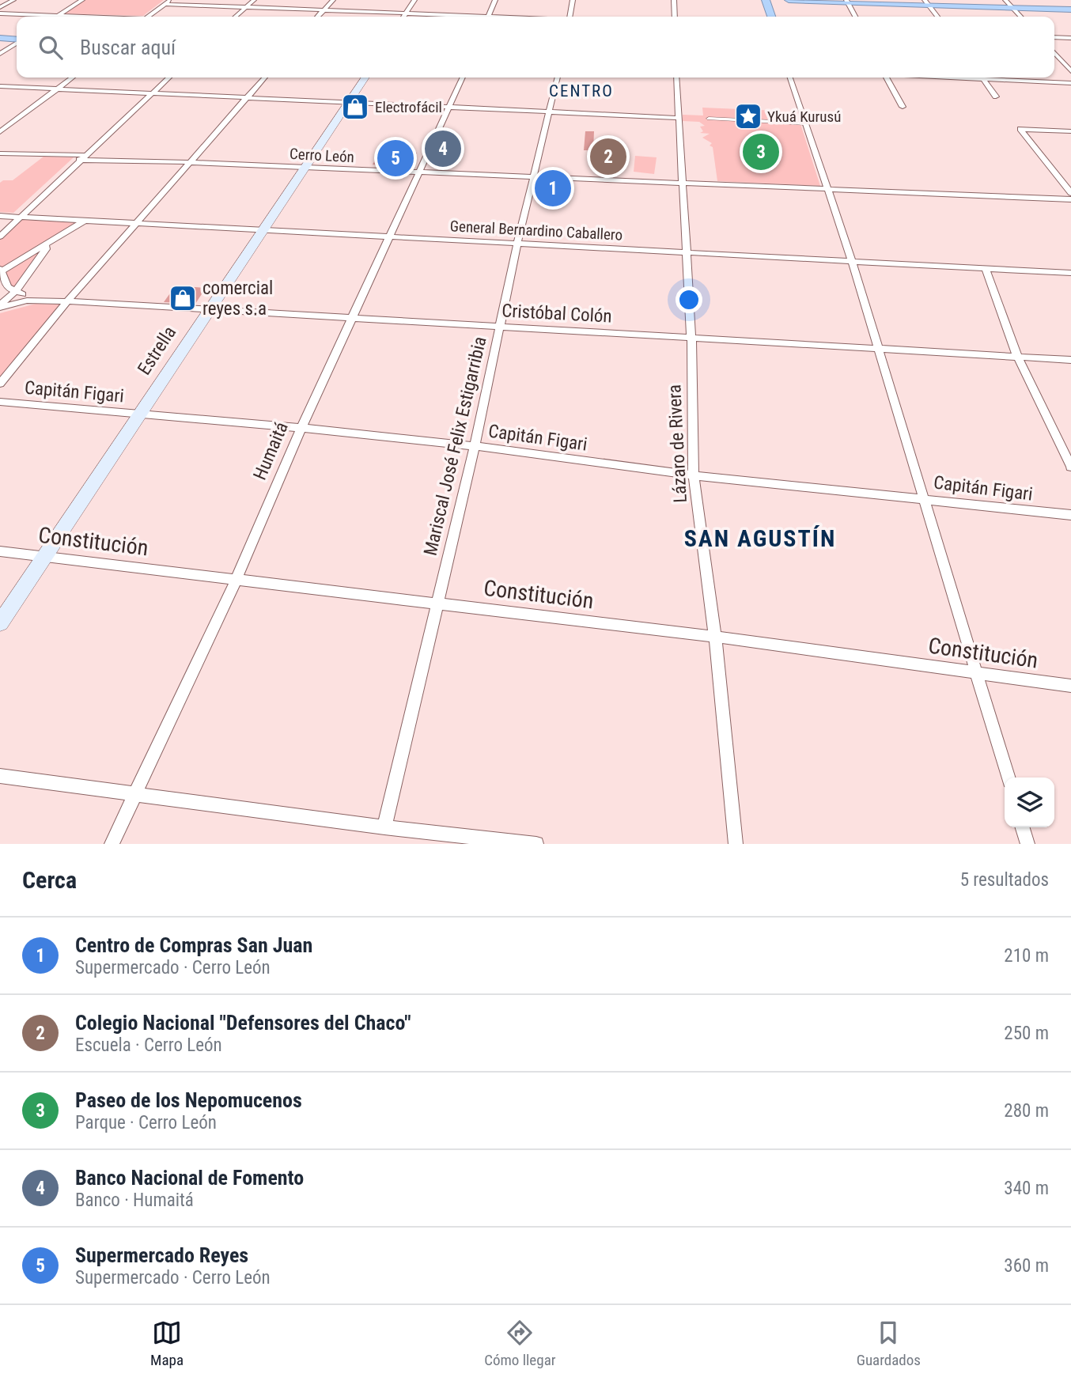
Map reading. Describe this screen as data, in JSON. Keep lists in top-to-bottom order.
{
  "streets": {
    "main road": ["Estrella"],
    "street": [
      "Cerro León",
      "General Bernardino Caballero",
      "Cristóbal Colón",
      "Capitán Figari",
      "Lázaro de Rivera",
      "Mariscal José Felix Estigarribia",
      "Humaitá",
      "Constitución"
    ]
  },
  "crossings": [
    ["Cerro León", "Estrella"],
    ["Cerro León", "Lázaro de Rivera"],
    ["Cerro León", "Mariscal José Felix Estigarribia"],
    ["Cerro León", "Humaitá"],
    ["General Bernardino Caballero", "Estrella"],
    ["General Bernardino Caballero", "Lázaro de Rivera"],
    ["General Bernardino Caballero", "Mariscal José Felix Estigarribia"],
    ["General Bernardino Caballero", "Humaitá"],
    ["Cristóbal Colón", "Estrella"],
    ["Cristóbal Colón", "Lázaro de Rivera"],
    ["Cristóbal Colón", "Mariscal José Felix Estigarribia"],
    ["Cristóbal Colón", "Humaitá"],
    ["Estrella", "Capitán Figari"],
    ["Estrella", "Constitución"],
    ["Capitán Figari", "Lázaro de Rivera"],
    ["Capitán Figari", "Mariscal José Felix Estigarribia"],
    ["Capitán Figari", "Humaitá"],
    ["Lázaro de Rivera", "Constitución"],
    ["Mariscal José Felix Estigarribia", "Constitución"],
    ["Humaitá", "Constitución"]
  ],
  "districts": ["CENTRO", "SAN AGUSTÍN"],
  "places": {
    "shop": ["Electrofácil", "comercial reyes s.a"],
    "place": ["Ykuá Kurusú"]
  },
  "page": {
    "search": "Buscar aquí",
    "pins": [
      "4",
      "3",
      "2",
      "5",
      "1"
    ],
    "heading": ["Cerca", "5 resultados"],
    "list": [
      {
        "mark": "1",
        "name": "Centro de Compras San Juan",
        "note": "Supermercado · Cerro León",
        "value": "210 m"
      },
      {
        "mark": "2",
        "name": "Colegio Nacional \"Defensores del Chaco\"",
        "note": "Escuela · Cerro León",
        "value": "250 m"
      },
      {
        "mark": "3",
        "name": "Paseo de los Nepomucenos",
        "note": "Parque · Cerro León",
        "value": "280 m"
      },
      {
        "mark": "4",
        "name": "Banco Nacional de Fomento",
        "note": "Banco · Humaitá",
        "value": "340 m"
      },
      {
        "mark": "5",
        "name": "Supermercado Reyes",
        "note": "Supermercado · Cerro León",
        "value": "360 m"
      }
    ],
    "nav": ["Mapa", "Cómo llegar", "Guardados"]
  }
}
